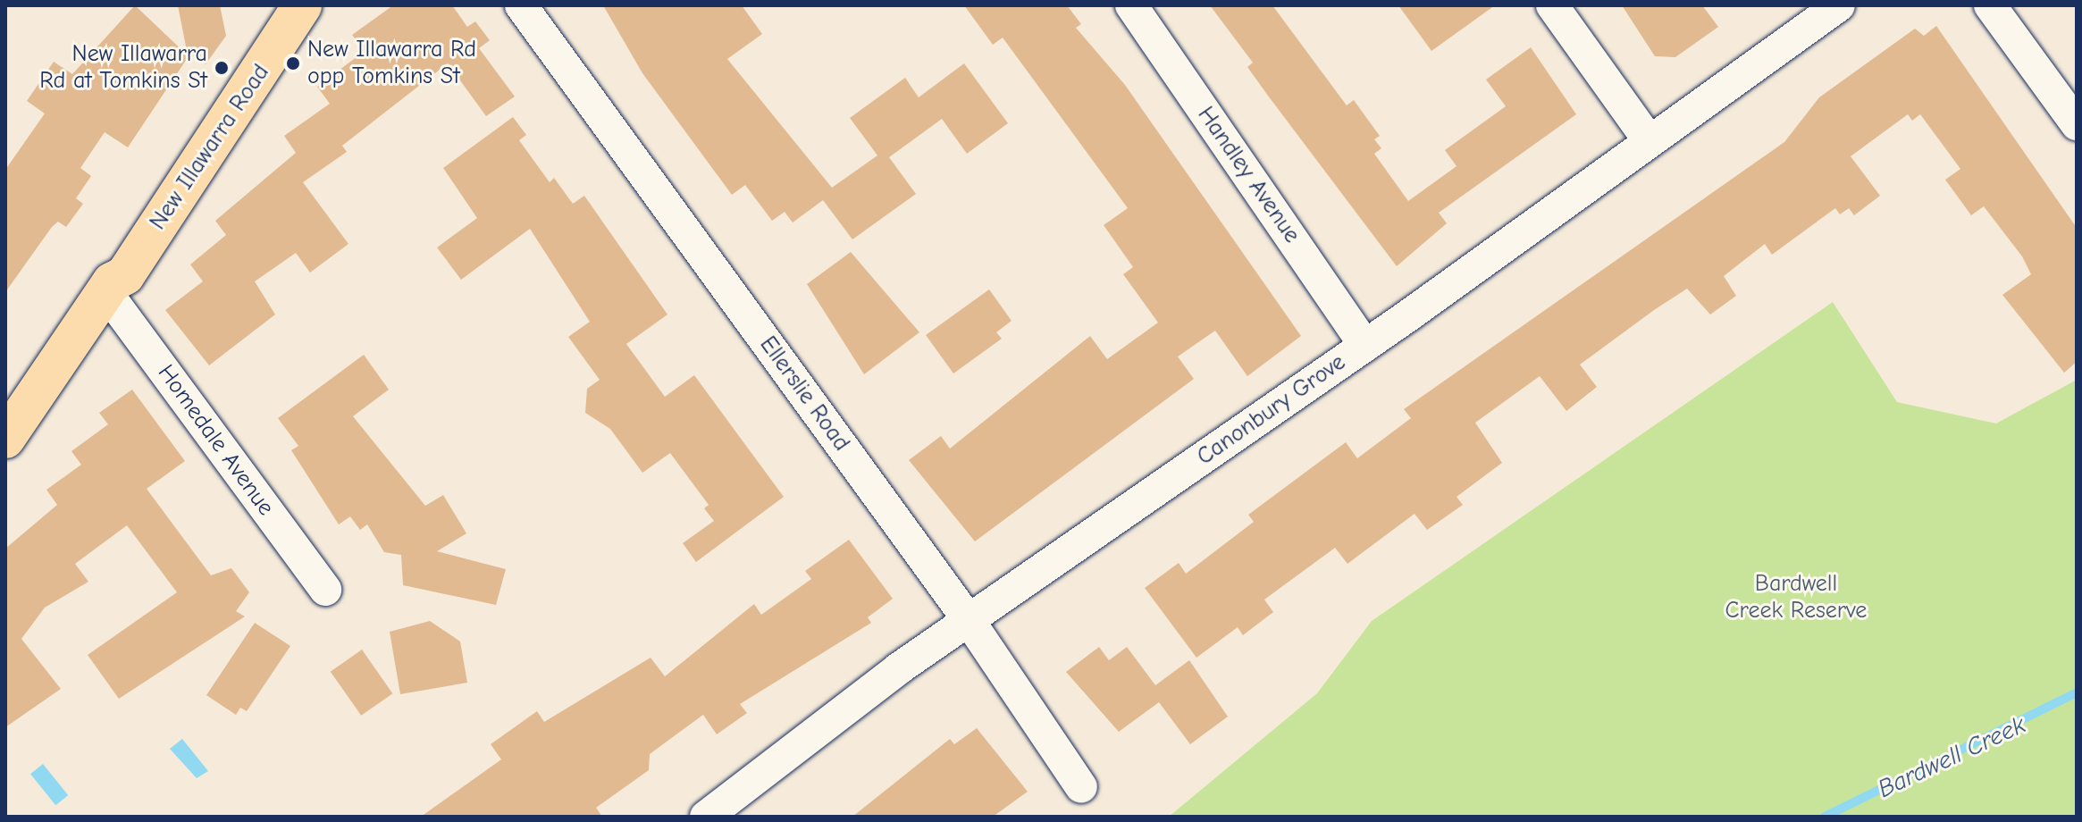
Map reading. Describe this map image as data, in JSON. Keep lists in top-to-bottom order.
{
  "streets": {
    "main road": ["New Illawarra Road"],
    "street": [
      "Handley Avenue",
      "Ellerslie Road",
      "Canonbury Grove",
      "Homedale Avenue"
    ]
  },
  "crossings": [
    ["New Illawarra Road", "Homedale Avenue"],
    ["Handley Avenue", "Canonbury Grove"],
    ["Ellerslie Road", "Canonbury Grove"]
  ],
  "water": ["Bardwell Creek"],
  "parks": ["Bardwell Creek Reserve"],
  "places": ["New Illawarra Rd opp Tomkins St", "New Illawarra Rd at Tomkins St"]
}
